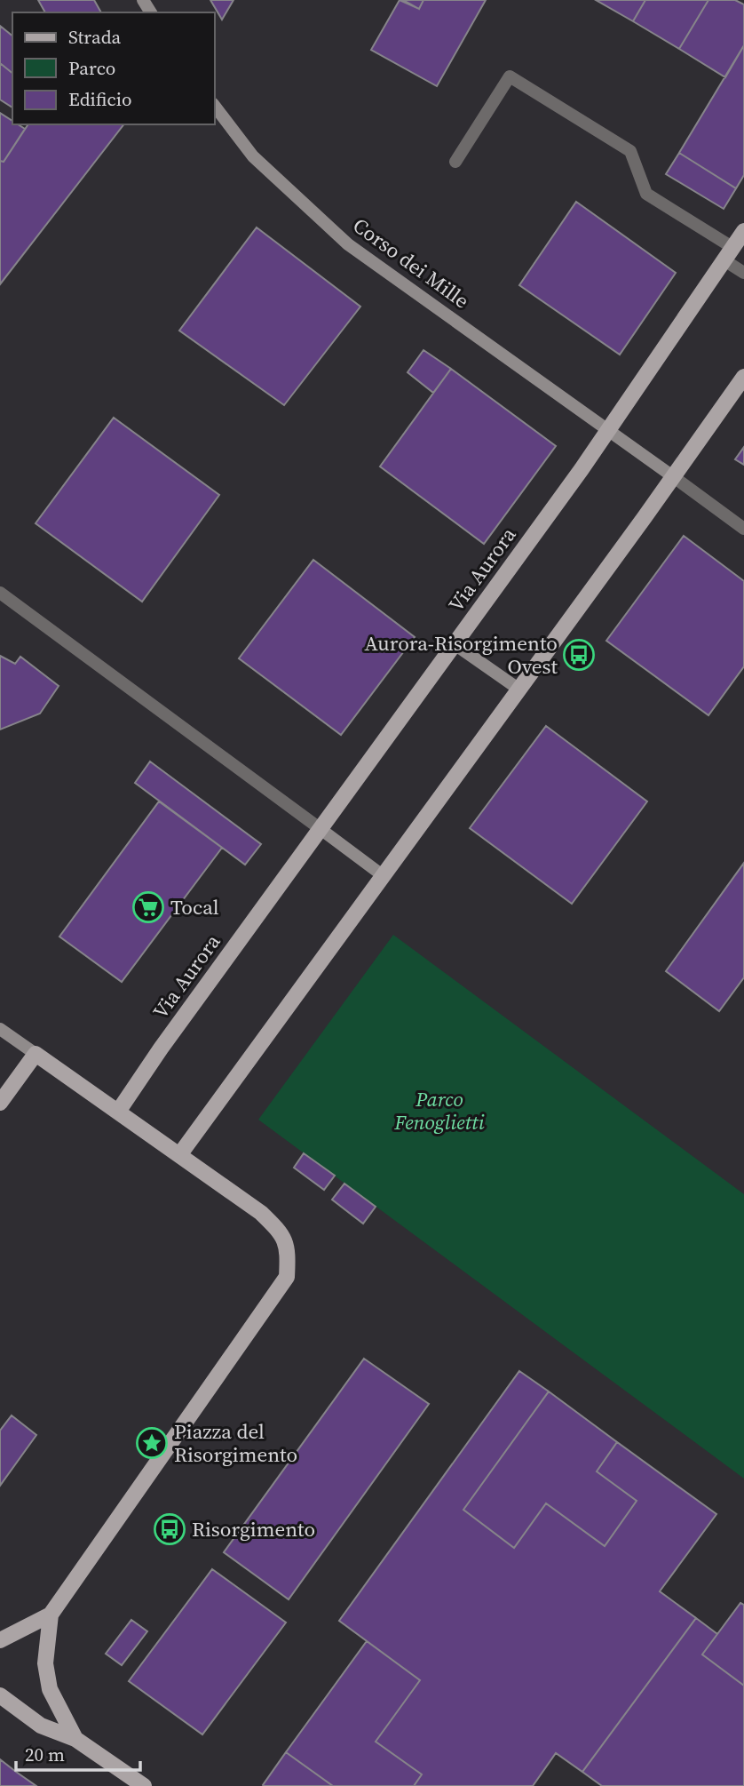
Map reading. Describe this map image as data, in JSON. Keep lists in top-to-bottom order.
{
  "streets": {
    "main road": ["Corso dei Mille", "Via Aurora"]
  },
  "crossings": [
    ["Corso dei Mille", "Via Aurora"]
  ],
  "parks": ["Parco Fenoglietti"],
  "places": {
    "bus stop": ["Aurora-Risorgimento Ovest", "Risorgimento"],
    "supermarket": ["Tocal"],
    "place": ["Piazza del Risorgimento"]
  },
  "legend": ["Strada", "Parco", "Edificio"],
  "scale_bar": "20 m"
}
